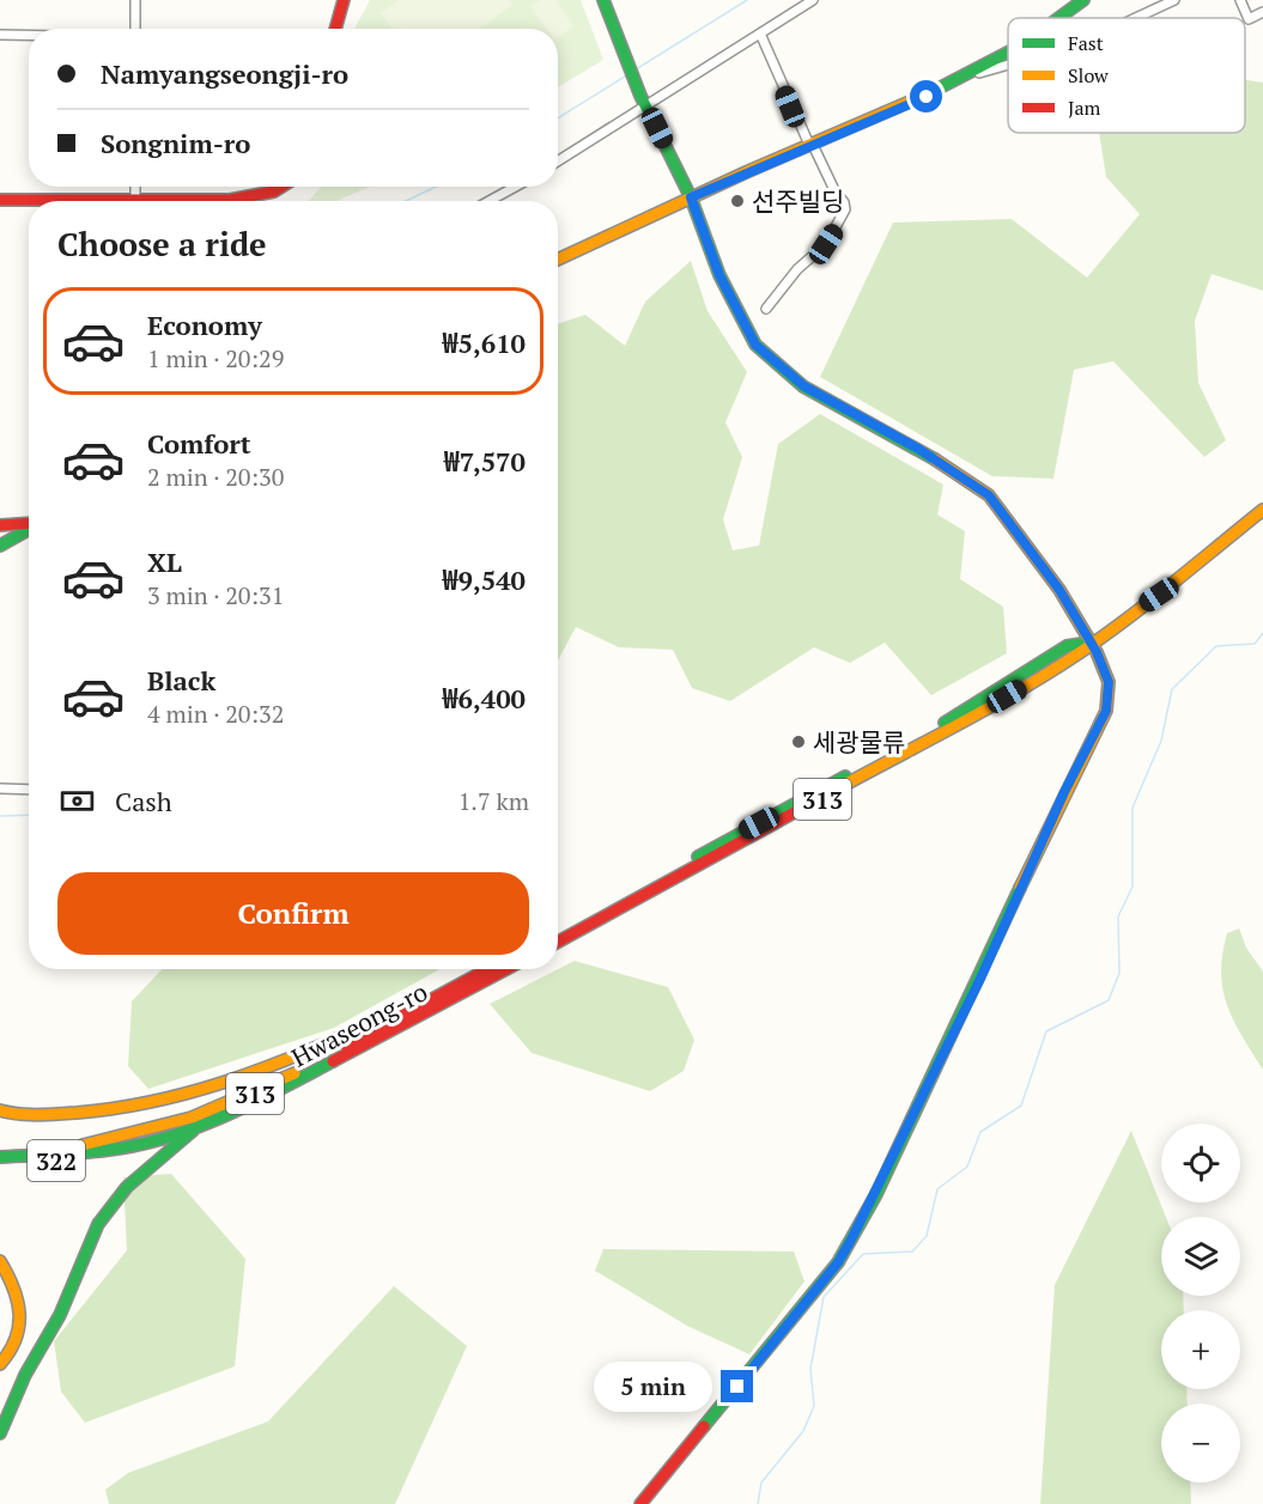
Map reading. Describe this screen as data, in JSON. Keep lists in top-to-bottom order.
{
  "streets": {
    "main road": ["313", "Hwaseong-ro", "322"]
  },
  "crossings": [
    ["Hwaseong-ro", "322"]
  ],
  "places": ["선주빌딩", "세광물류"],
  "legend": ["Fast", "Slow", "Jam"],
  "page": {
    "banner": ["Namyangseongji-ro", "Songnim-ro"],
    "heading": "Choose a ride",
    "list": [
      {
        "name": "Economy",
        "note": "1 min · 20:29",
        "value": "₩5,610"
      },
      {
        "name": "Comfort",
        "note": "2 min · 20:30",
        "value": "₩7,570"
      },
      {
        "name": "XL",
        "note": "3 min · 20:31",
        "value": "₩9,540"
      },
      {
        "name": "Black",
        "note": "4 min · 20:32",
        "value": "₩6,400"
      }
    ],
    "pay": ["Cash", "1.7 km"],
    "buttons": "Confirm",
    "map_buttons": ["+", "−"],
    "bubble": "5 min"
  }
}
